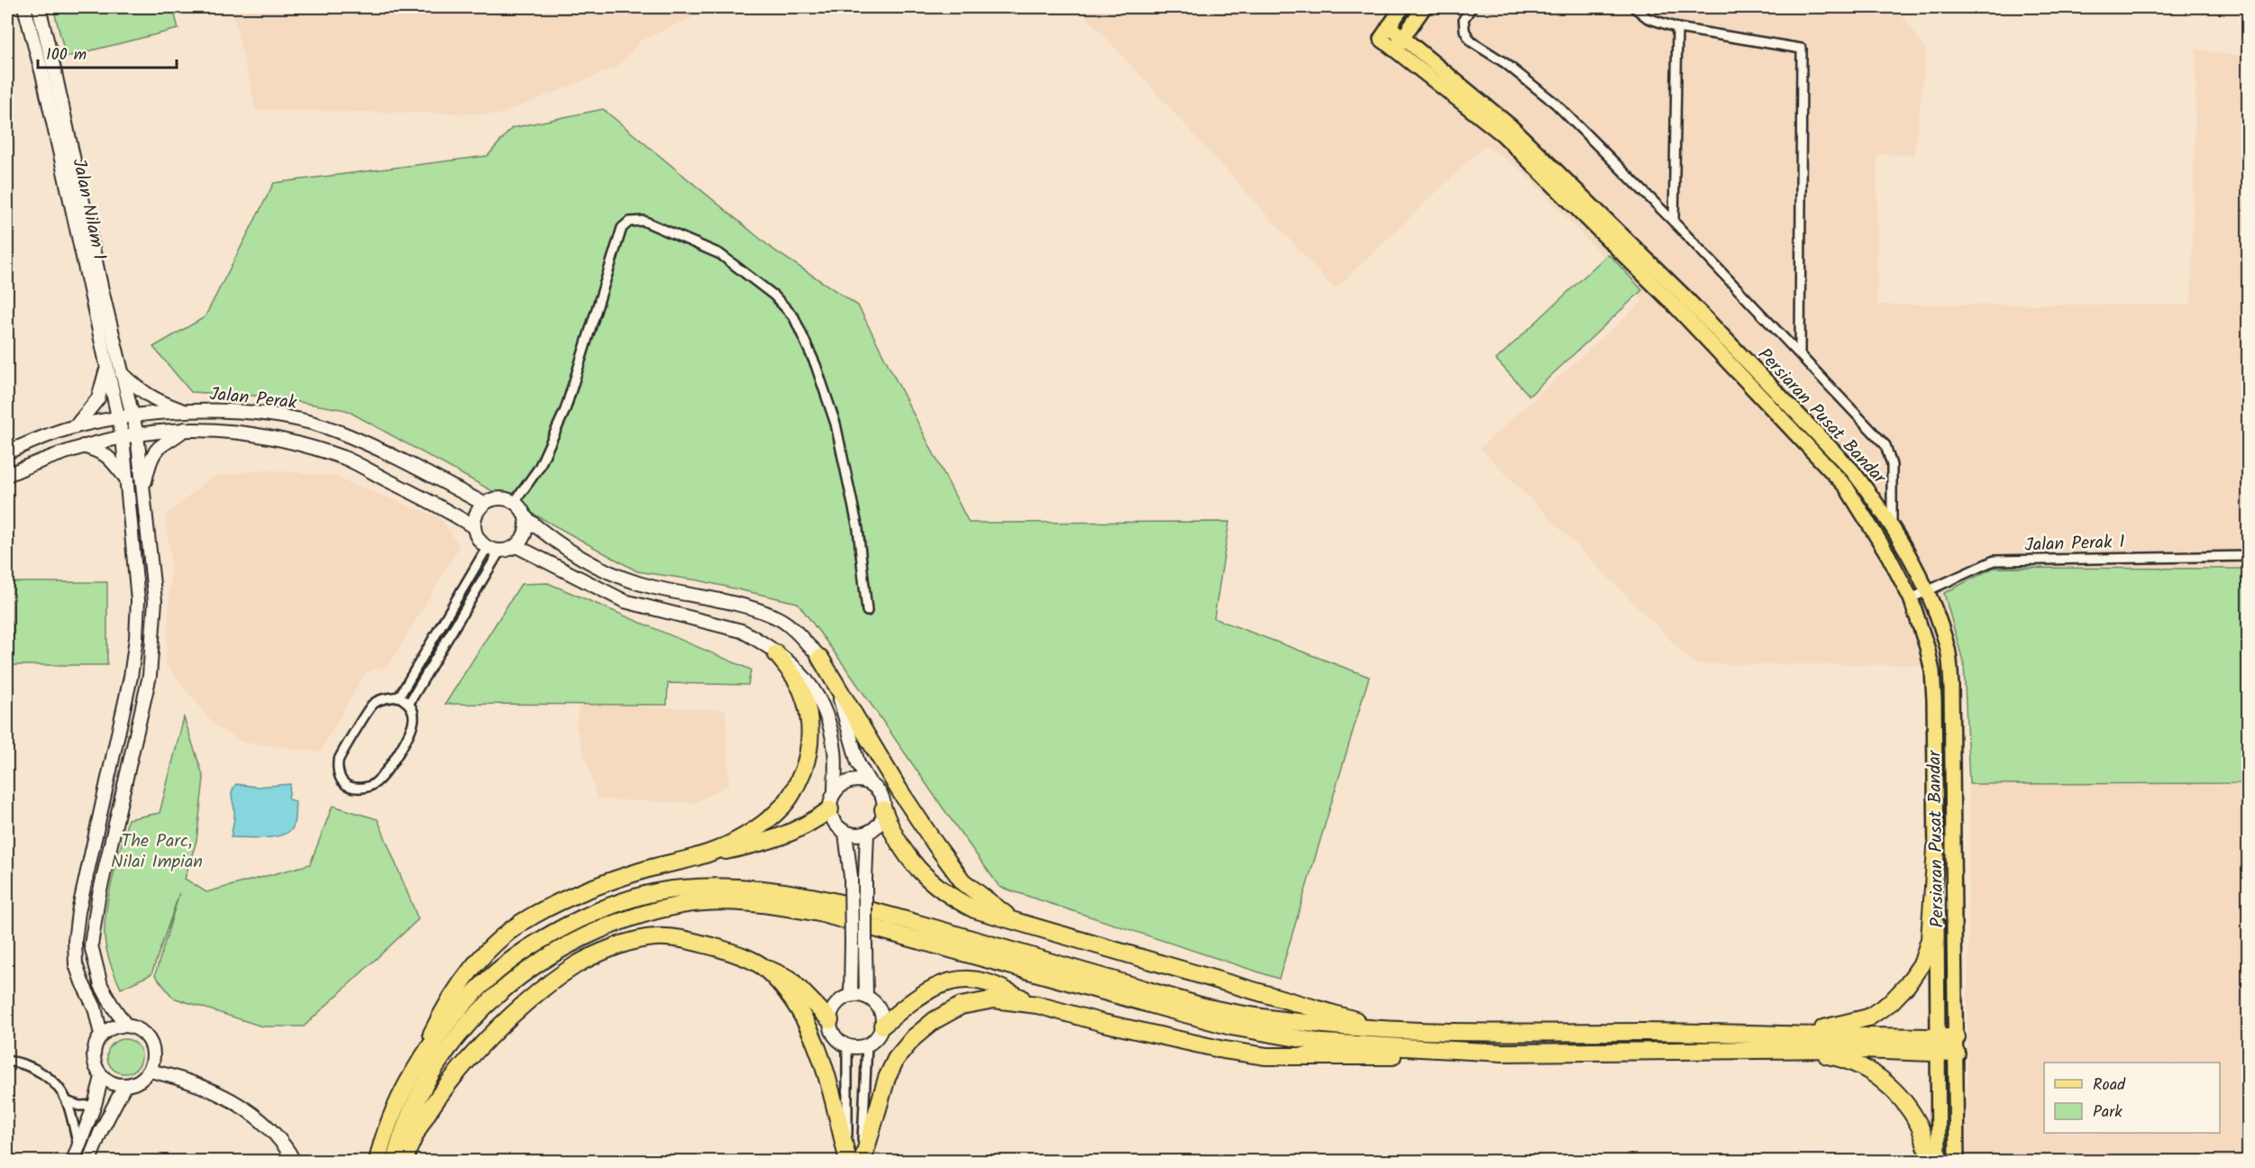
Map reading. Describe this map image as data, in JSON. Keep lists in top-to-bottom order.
{
  "streets": {
    "main road": ["Jalan Nilam 1", "Jalan Perak", "Persiaran Pusat Bandar"],
    "street": ["Jalan Perak 1"]
  },
  "crossings": [
    ["Jalan Nilam 1", "Jalan Perak"],
    ["Persiaran Pusat Bandar", "Jalan Perak 1"]
  ],
  "parks": ["The Parc, Nilai Impian"],
  "legend": ["Road", "Park"],
  "scale_bar": "100 m"
}
